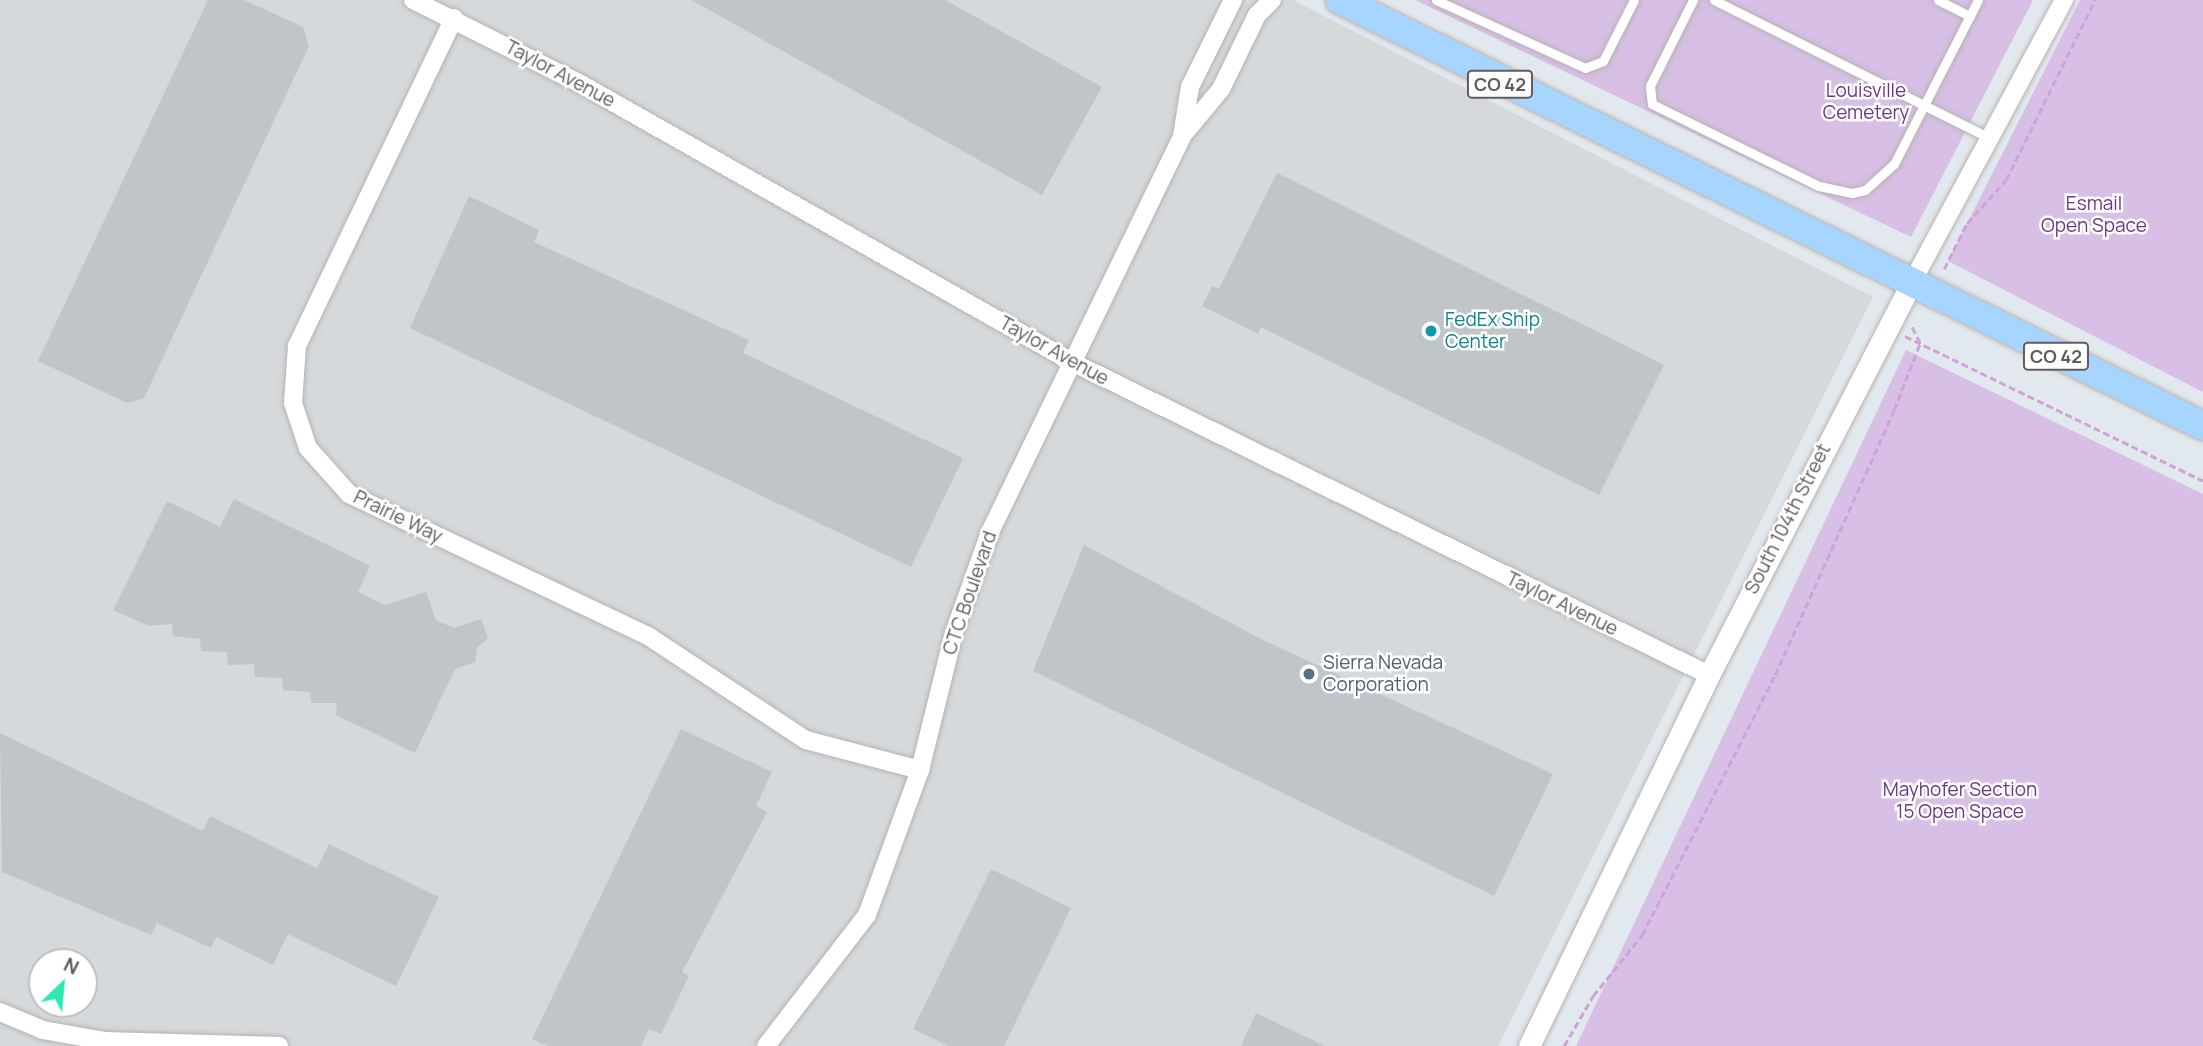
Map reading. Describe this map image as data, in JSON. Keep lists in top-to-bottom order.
{
  "streets": {
    "main road": ["CO 42"],
    "street": [
      "Taylor Avenue",
      "Prairie Way",
      "South 104th Street",
      "CTC Boulevard"
    ]
  },
  "crossings": [
    ["Taylor Avenue", "Prairie Way"],
    ["Taylor Avenue", "South 104th Street"],
    ["Taylor Avenue", "CTC Boulevard"],
    ["CO 42", "South 104th Street"],
    ["Prairie Way", "CTC Boulevard"]
  ],
  "parks": ["Louisville Cemetery", "Esmail Open Space", "Mayhofer Section 15 Open Space"],
  "places": ["FedEx Ship Center", "Sierra Nevada Corporation"],
  "north": "top right"
}
